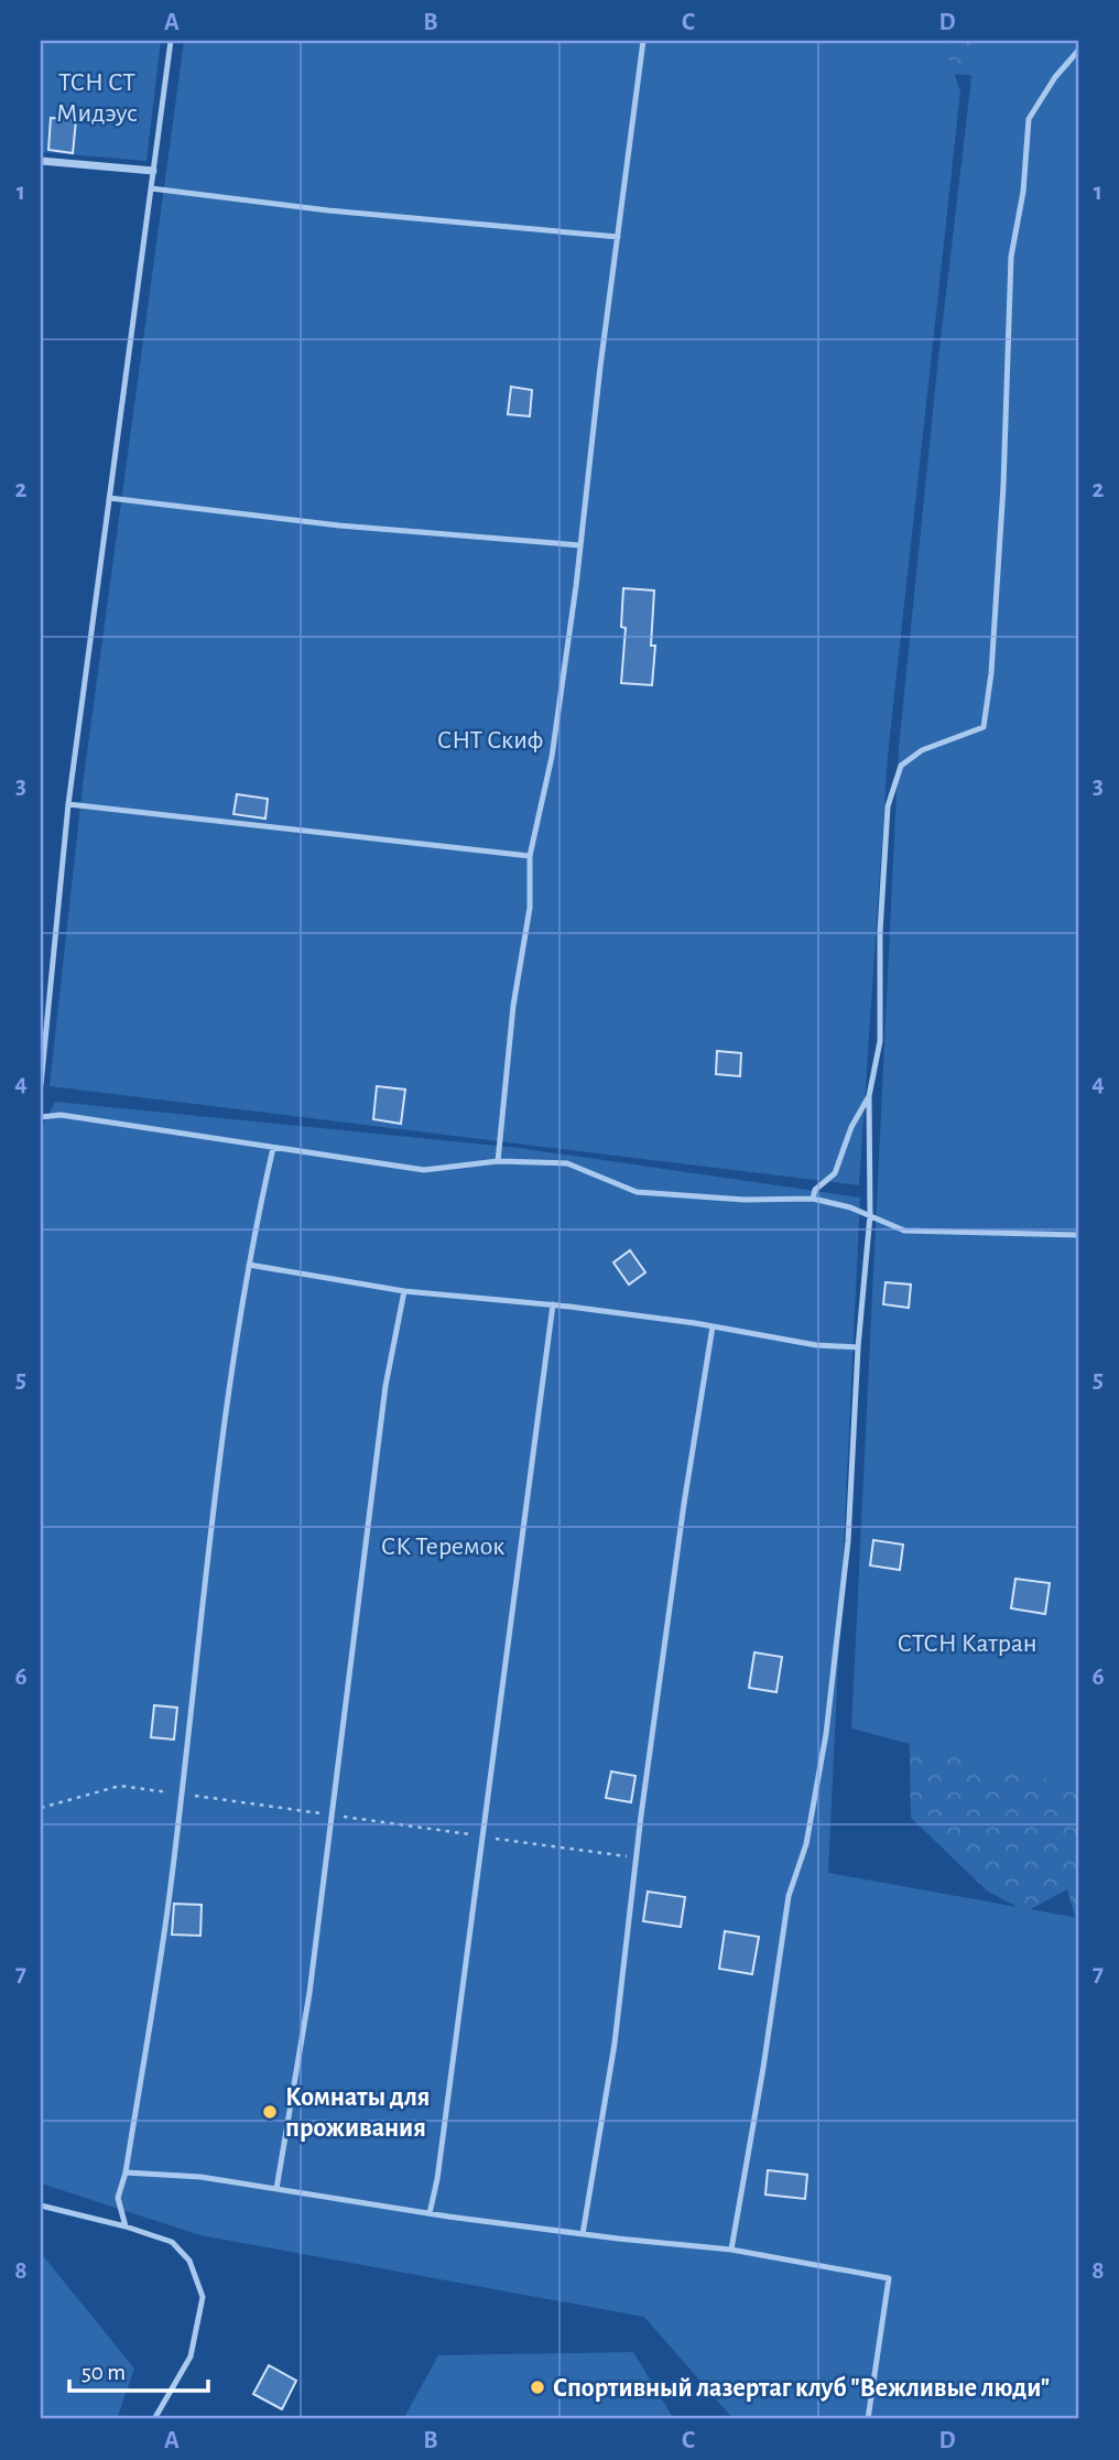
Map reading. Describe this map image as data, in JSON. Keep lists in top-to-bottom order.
{
  "parks": [
    "ТСН СТ Мидэус",
    "СНТ Скиф",
    "СК Теремок",
    "СТСН Катран"
  ],
  "places": ["Комнаты для проживания", "Спортивный лазертаг клуб \"Вежливые люди\""],
  "scale_bar": "50 m",
  "grid": {
    "columns": [
      "A",
      "B",
      "C",
      "D"
    ],
    "rows": [
      "1",
      "2",
      "3",
      "4",
      "5",
      "6",
      "7",
      "8"
    ]
  }
}
